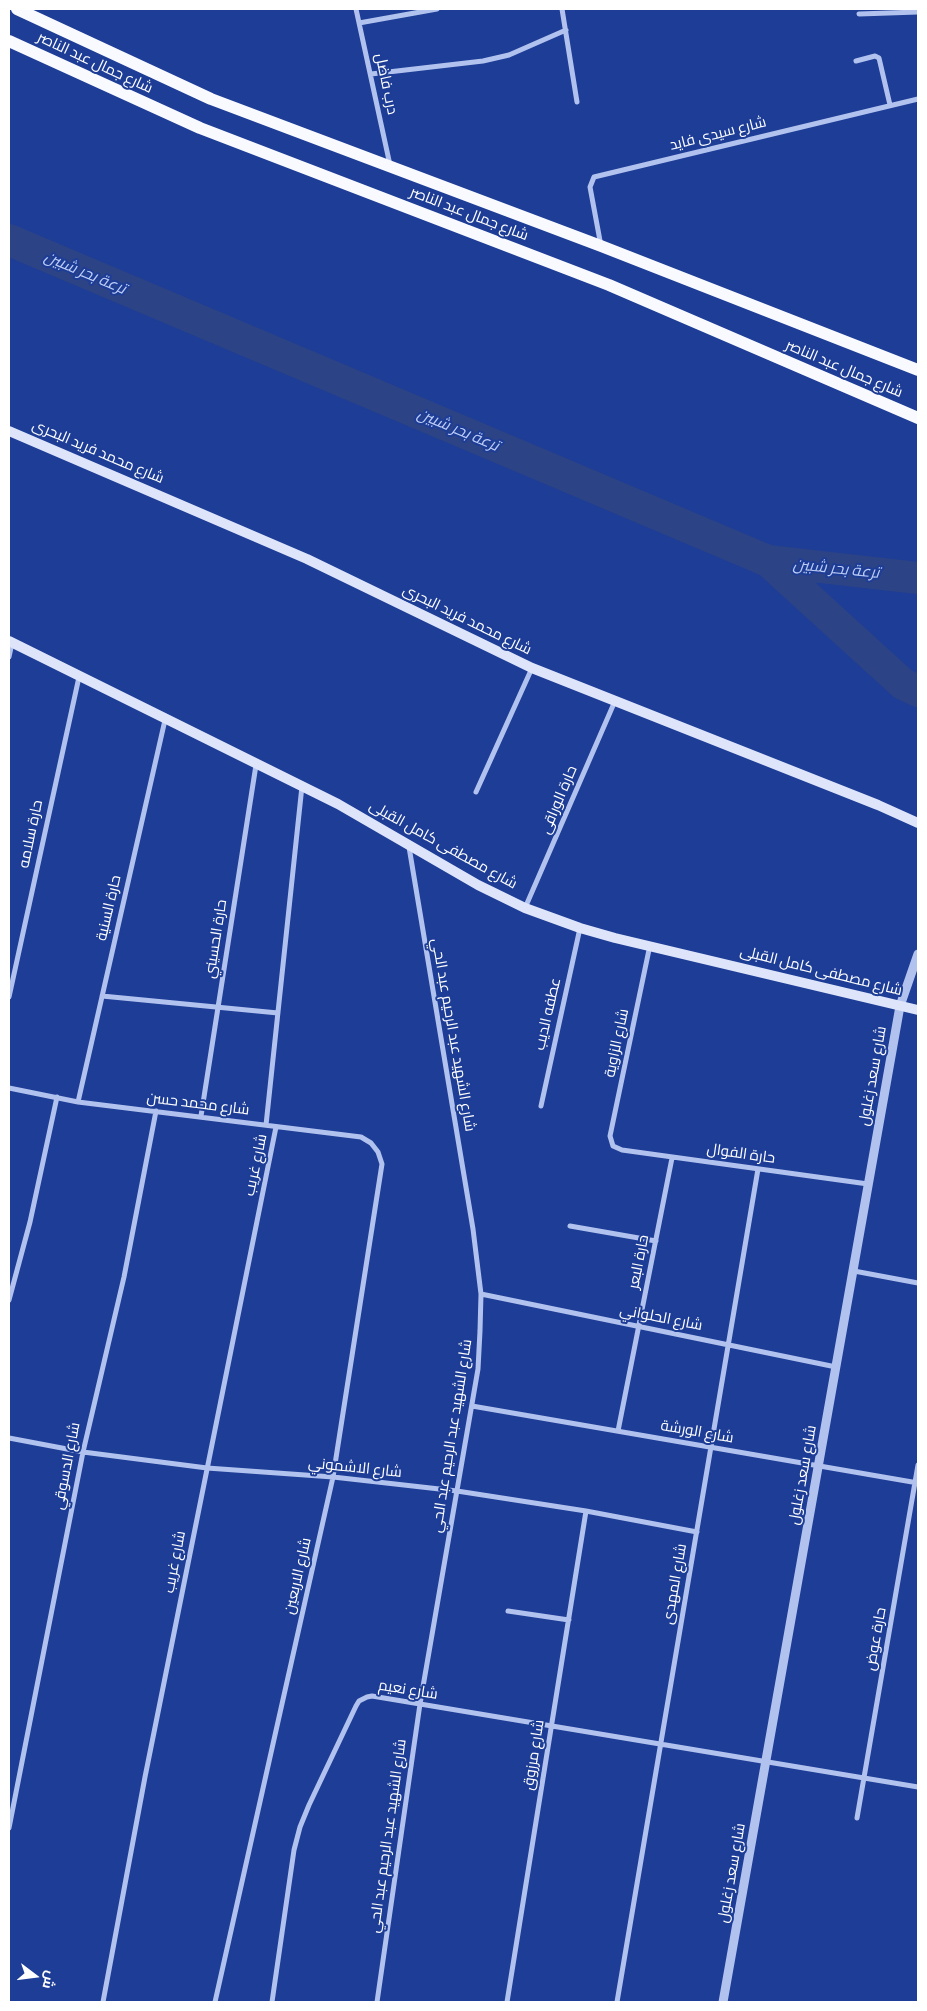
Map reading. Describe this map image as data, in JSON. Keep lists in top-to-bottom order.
{
  "streets": {
    "main road": ["شارع جمال عبد الناصر", "شارع محمد فريد البحرى", "شارع مصطفى كامل القبلى"],
    "street": [
      "درب فاضل",
      "شارع سيدى فايد",
      "حارة الوراقى",
      "حارة سلامه",
      "حارة السنية",
      "حارة الحسيني",
      "عطفه الديب",
      "شارع الشهيد عبد الرحيم عبد الحي",
      "شارع الزاوية",
      "شارع سعد زغلول",
      "شارع محمد حسن",
      "حارة الفوال",
      "شارع غريب",
      "حارة البعر",
      "شارع الحلواني",
      "شارع الورشة",
      "شارع الدسوقي",
      "شارع الاشموني",
      "شارع الاربعين",
      "شارع المهدى",
      "حارة عوض",
      "شارع نعيم",
      "شارع مرزوق"
    ]
  },
  "crossings": [
    ["شارع جمال عبد الناصر", "درب فاضل"],
    ["شارع جمال عبد الناصر", "شارع سيدى فايد"],
    ["شارع محمد فريد البحرى", "حارة الوراقى"],
    ["حارة الوراقى", "شارع مصطفى كامل القبلى"],
    ["حارة سلامه", "شارع مصطفى كامل القبلى"],
    ["شارع مصطفى كامل القبلى", "حارة السنية"],
    ["شارع مصطفى كامل القبلى", "حارة الحسيني"],
    ["شارع مصطفى كامل القبلى", "عطفه الديب"],
    ["شارع مصطفى كامل القبلى", "شارع الشهيد عبد الرحيم عبد الحي"],
    ["شارع مصطفى كامل القبلى", "شارع الزاوية"],
    ["شارع مصطفى كامل القبلى", "شارع سعد زغلول"],
    ["شارع مصطفى كامل القبلى", "شارع غريب"],
    ["حارة السنية", "شارع محمد حسن"],
    ["حارة الحسيني", "شارع محمد حسن"],
    ["شارع الشهيد عبد الرحيم عبد الحي", "شارع الحلواني"],
    ["شارع الشهيد عبد الرحيم عبد الحي", "شارع الورشة"],
    ["شارع الشهيد عبد الرحيم عبد الحي", "شارع الاشموني"],
    ["شارع الشهيد عبد الرحيم عبد الحي", "شارع نعيم"],
    ["شارع الزاوية", "حارة الفوال"],
    ["شارع سعد زغلول", "حارة الفوال"],
    ["شارع سعد زغلول", "شارع الحلواني"],
    ["شارع سعد زغلول", "شارع الورشة"],
    ["شارع سعد زغلول", "شارع نعيم"],
    ["شارع محمد حسن", "شارع غريب"],
    ["شارع محمد حسن", "شارع الدسوقي"],
    ["شارع محمد حسن", "شارع الاربعين"],
    ["حارة الفوال", "حارة البعر"],
    ["حارة الفوال", "شارع المهدى"],
    ["شارع غريب", "شارع الاشموني"],
    ["حارة البعر", "شارع الحلواني"],
    ["حارة البعر", "شارع الورشة"],
    ["شارع الحلواني", "شارع المهدى"],
    ["شارع الورشة", "شارع المهدى"],
    ["شارع الورشة", "حارة عوض"],
    ["شارع الدسوقي", "شارع الاشموني"],
    ["شارع الاشموني", "شارع الاربعين"],
    ["شارع الاشموني", "شارع المهدى"],
    ["شارع الاشموني", "شارع مرزوق"],
    ["شارع المهدى", "شارع نعيم"],
    ["حارة عوض", "شارع نعيم"],
    ["شارع نعيم", "شارع مرزوق"]
  ],
  "water": ["ترعة بحر شبين"],
  "north": "right"
}
